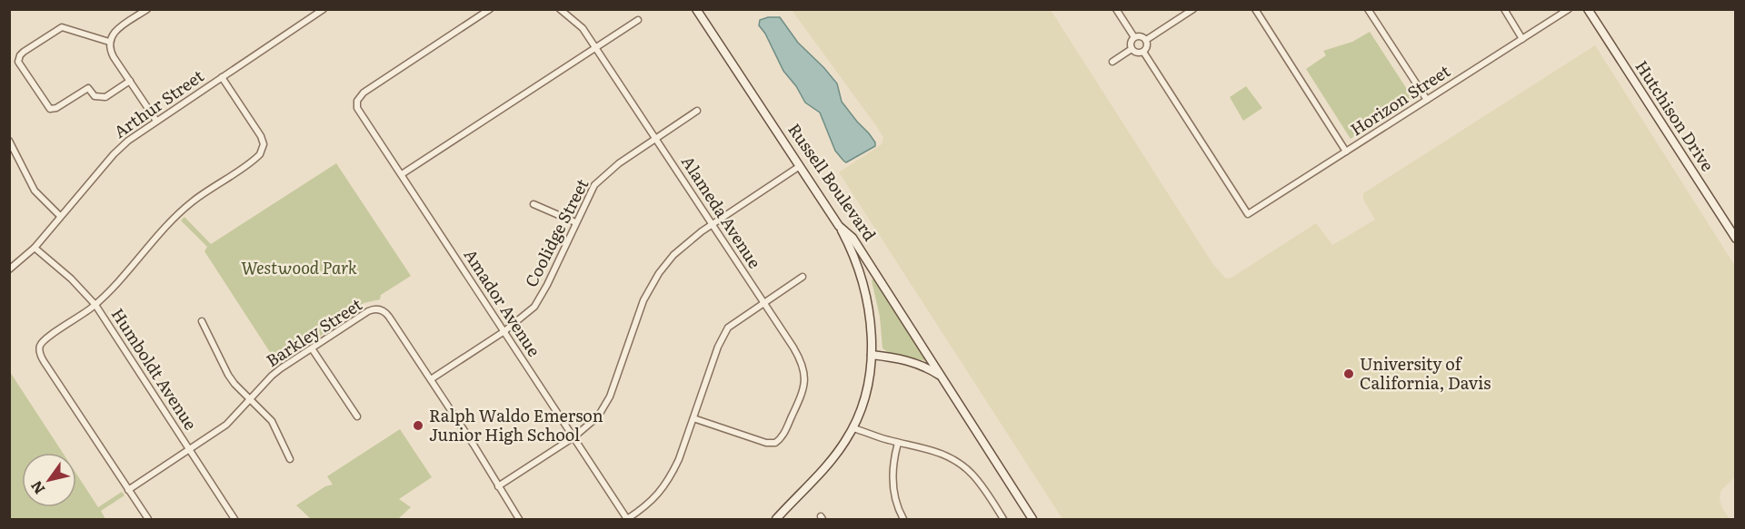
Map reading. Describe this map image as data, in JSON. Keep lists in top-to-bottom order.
{
  "streets": {
    "main road": ["Hutchison Drive", "Russell Boulevard"],
    "street": [
      "Horizon Street",
      "Arthur Street",
      "Alameda Avenue",
      "Coolidge Street",
      "Amador Avenue",
      "Barkley Street",
      "Humboldt Avenue"
    ]
  },
  "crossings": [
    ["Arthur Street", "Humboldt Avenue"],
    ["Alameda Avenue", "Coolidge Street"],
    ["Coolidge Street", "Amador Avenue"],
    ["Coolidge Street", "Barkley Street"],
    ["Barkley Street", "Humboldt Avenue"]
  ],
  "parks": ["Westwood Park"],
  "places": ["University of California, Davis", "Ralph Waldo Emerson Junior High School"],
  "north": "bottom left"
}
